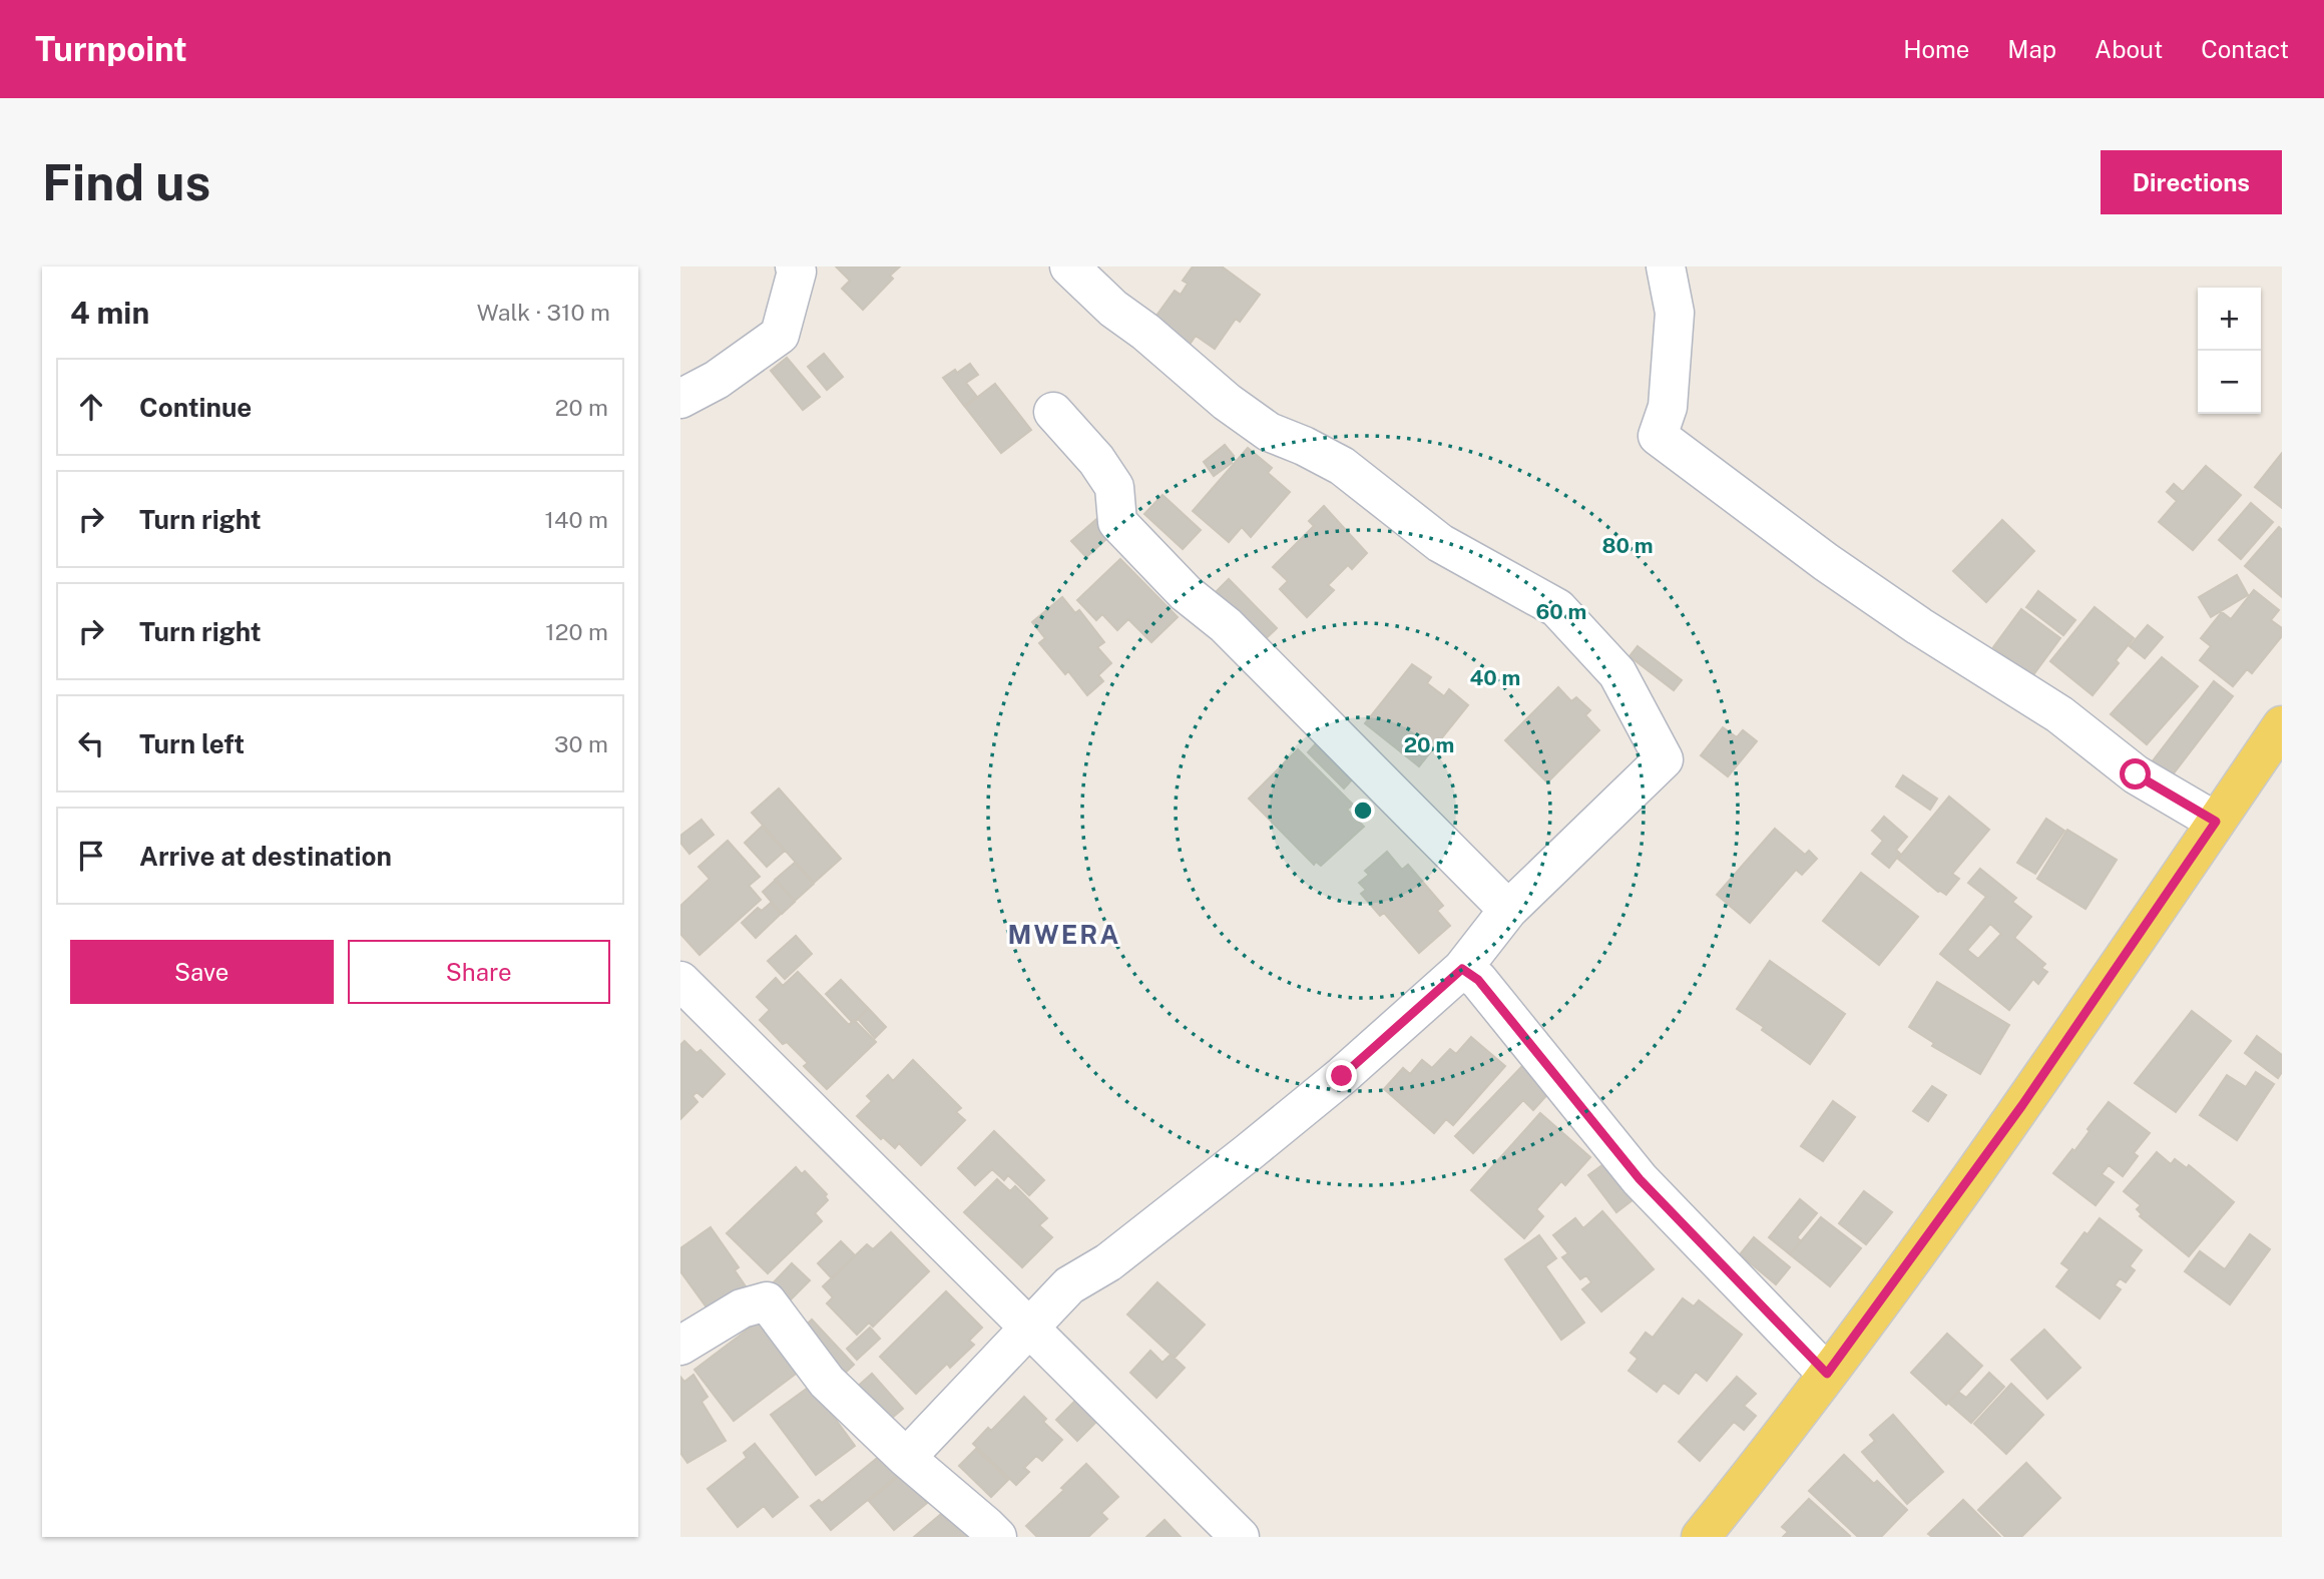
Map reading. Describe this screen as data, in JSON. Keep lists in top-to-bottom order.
{
  "districts": ["MWERA"],
  "page": {
    "header": "Turnpoint",
    "nav": [
      "Home",
      "Map",
      "About",
      "Contact"
    ],
    "buttons": [
      "Directions",
      ["Save", "Share"]
    ],
    "title": "Find us",
    "heading": ["4 min", "Walk · 310 m"],
    "map_buttons": ["+", "−"],
    "list": [
      ["Continue", "20 m"],
      ["Turn right", "140 m"],
      ["Turn right", "120 m"],
      ["Turn left", "30 m"],
      "Arrive at destination"
    ]
  },
  "rings": [
    "80 m",
    "60 m",
    "40 m",
    "20 m"
  ]
}
